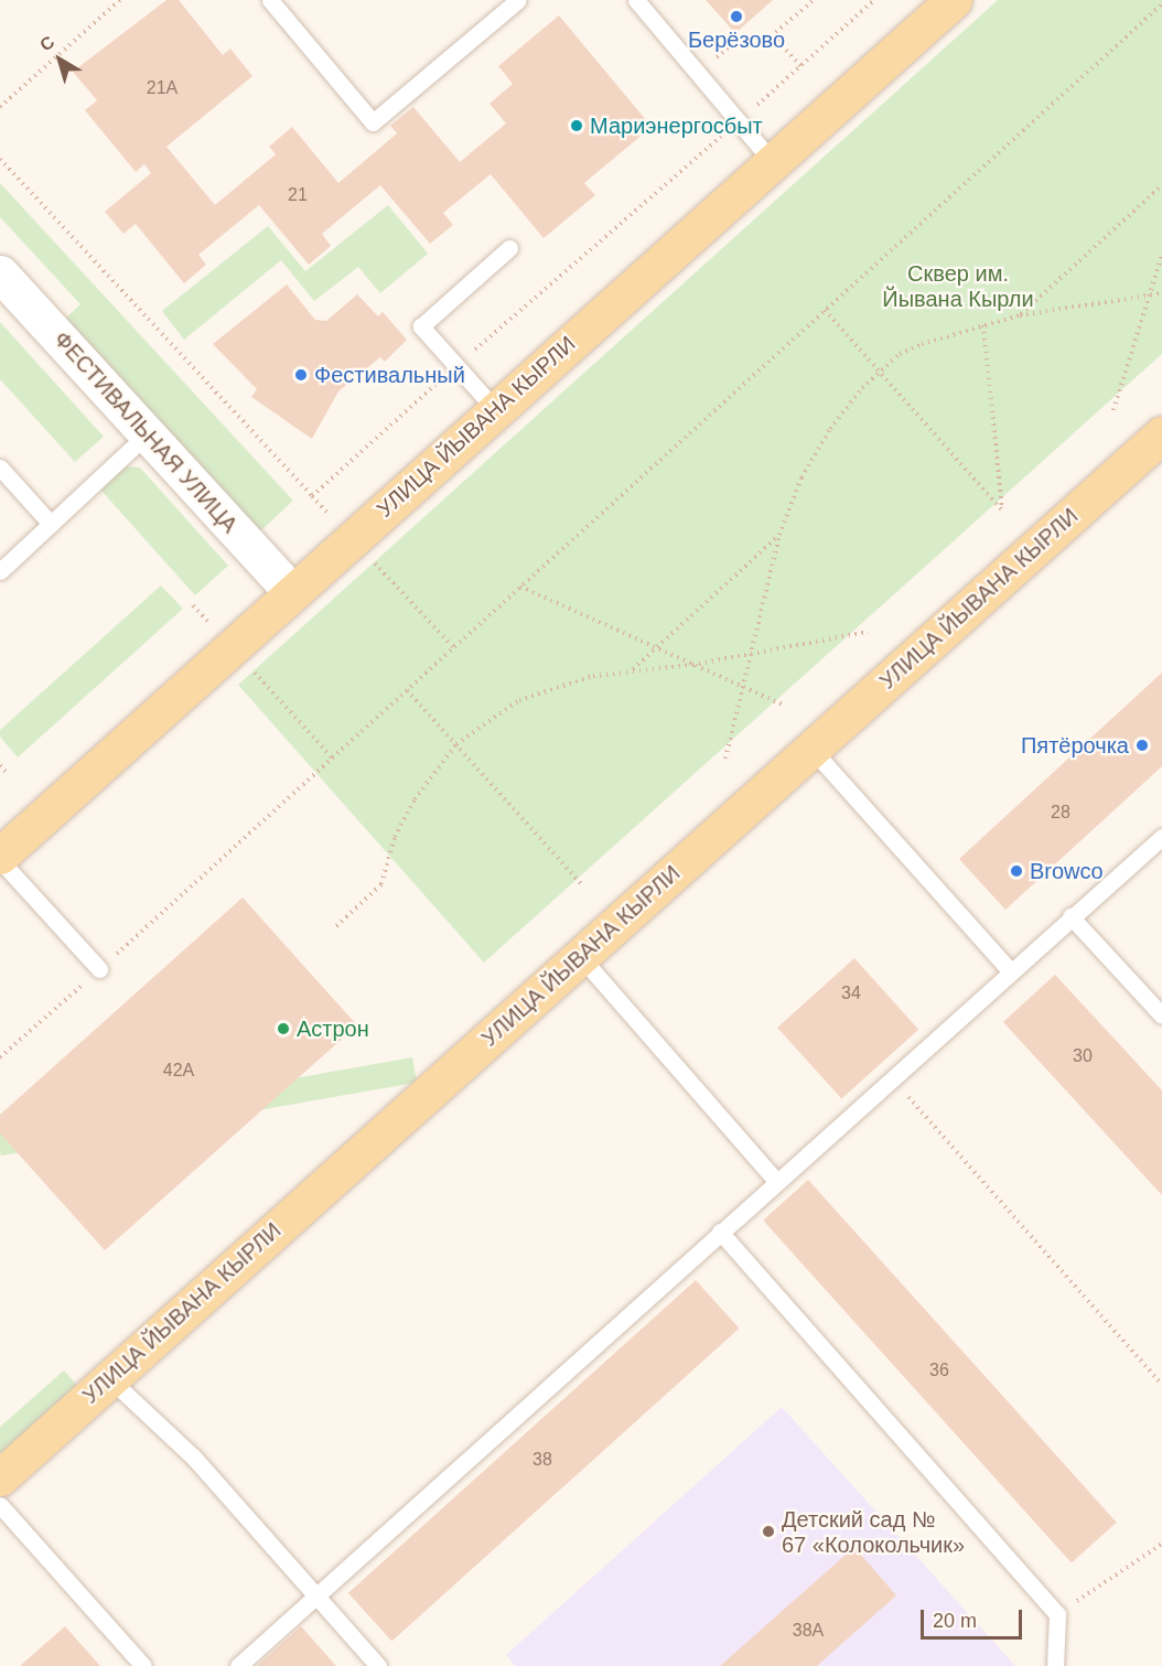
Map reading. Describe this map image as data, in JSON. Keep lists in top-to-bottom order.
{
  "streets": {
    "main road": ["УЛИЦА ЙЫВАНА КЫРЛИ"],
    "street": ["ФЕСТИВАЛЬНАЯ УЛИЦА"]
  },
  "crossings": [
    ["УЛИЦА ЙЫВАНА КЫРЛИ", "ФЕСТИВАЛЬНАЯ УЛИЦА"]
  ],
  "parks": ["Сквер им. Йывана Кырли"],
  "places": [
    "Берёзово",
    "Мариэнергосбыт",
    "Фестивальный",
    "Пятёрочка",
    "Browco",
    "Астрон",
    "Детский сад № 67 «Колокольчик»"
  ],
  "house_numbers": [
    "21А",
    "21",
    "28",
    "34",
    "30",
    "42А",
    "36",
    "38",
    "38А"
  ],
  "scale_bar": "20 m",
  "north": "top left"
}
